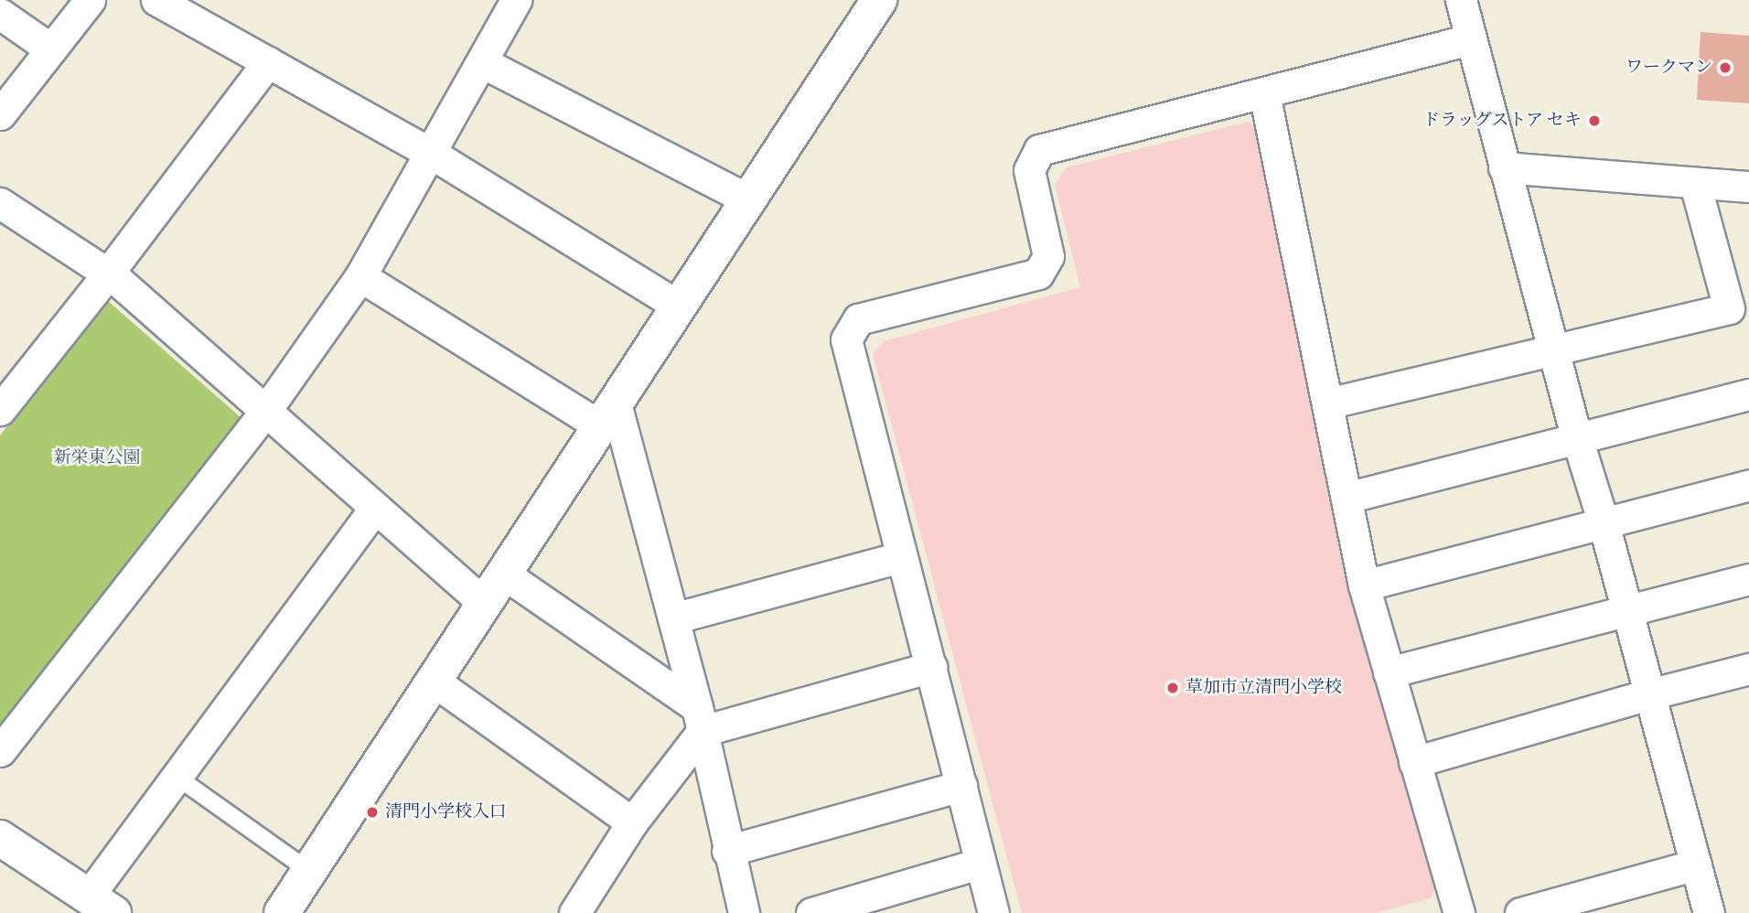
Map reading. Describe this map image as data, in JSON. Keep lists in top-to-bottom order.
{
  "parks": ["新栄東公園"],
  "places": [
    "ワークマン",
    "ドラッグストア セキ",
    "草加市立清門小学校",
    "清門小学校入口"
  ]
}
